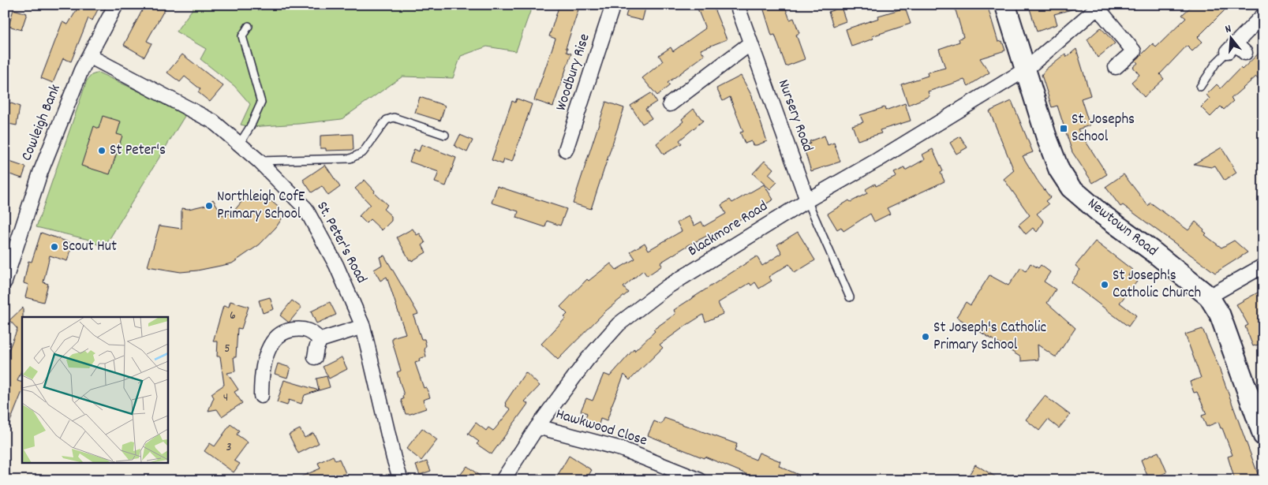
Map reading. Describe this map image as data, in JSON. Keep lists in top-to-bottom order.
{
  "streets": {
    "main road": ["Newtown Road"],
    "street": [
      "Woodbury Rise",
      "Nursery Road",
      "Cowleigh Bank",
      "Blackmore Road",
      "St. Peter's Road",
      "Hawkwood Close"
    ]
  },
  "crossings": [
    ["Nursery Road", "Blackmore Road"],
    ["Cowleigh Bank", "St. Peter's Road"],
    ["Newtown Road", "Blackmore Road"],
    ["Blackmore Road", "Hawkwood Close"]
  ],
  "places": {
    "transit": ["St. Josephs School"],
    "other": [
      "St Peter's",
      "Northleigh CofE Primary School",
      "Scout Hut",
      "St Joseph's Catholic Church",
      "St Joseph's Catholic Primary School"
    ]
  },
  "house_numbers": [
    "6",
    "5",
    "4",
    "3"
  ],
  "north": "top"
}
